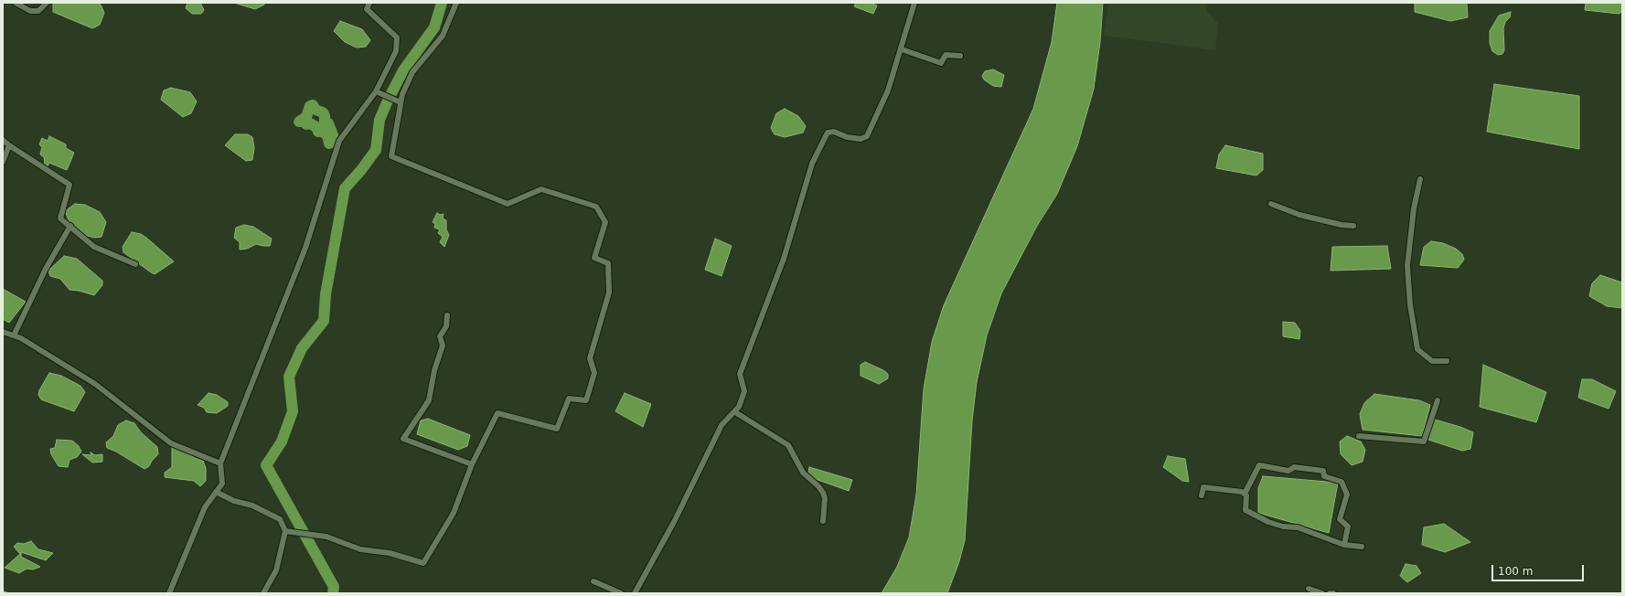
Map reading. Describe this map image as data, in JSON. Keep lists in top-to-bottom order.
{
  "scale_bar": "100 m"
}
